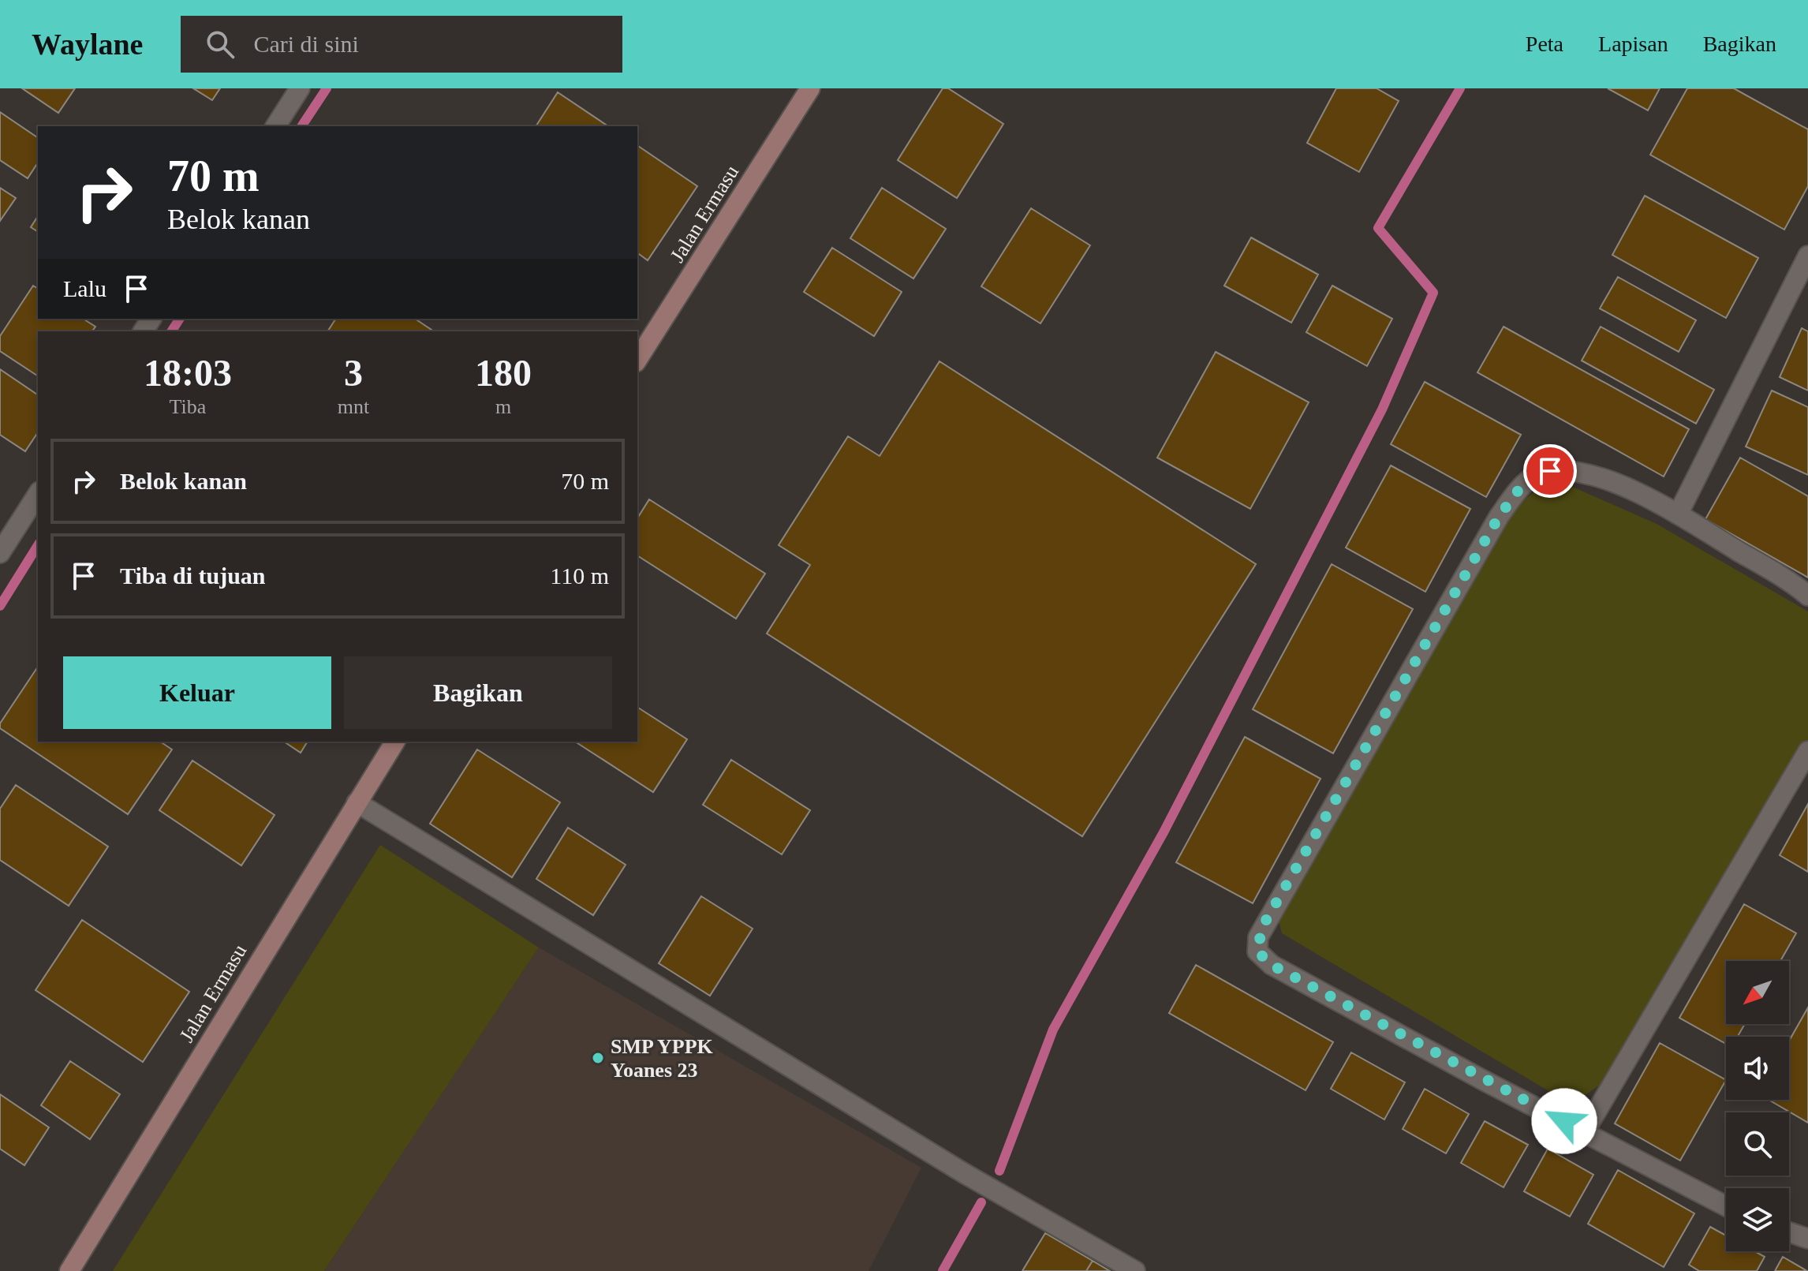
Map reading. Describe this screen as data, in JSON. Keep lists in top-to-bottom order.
{
  "streets": {
    "street": ["Jalan Ermasu"]
  },
  "places": ["SMP YPPK Yoanes 23"],
  "north": "bottom left",
  "page": {
    "header": "Waylane",
    "search": "Cari di sini",
    "nav": ["Peta", "Lapisan", "Bagikan"],
    "turn": ["70 m", "Belok kanan"],
    "then": "Lalu",
    "eta": [
      "18:03",
      "Tiba",
      "3",
      "mnt",
      "180",
      "m"
    ],
    "list": [
      {
        "name": "Belok kanan",
        "value": "70 m"
      },
      {
        "name": "Tiba di tujuan",
        "value": "110 m"
      }
    ],
    "buttons": ["Keluar", "Bagikan"]
  }
}
